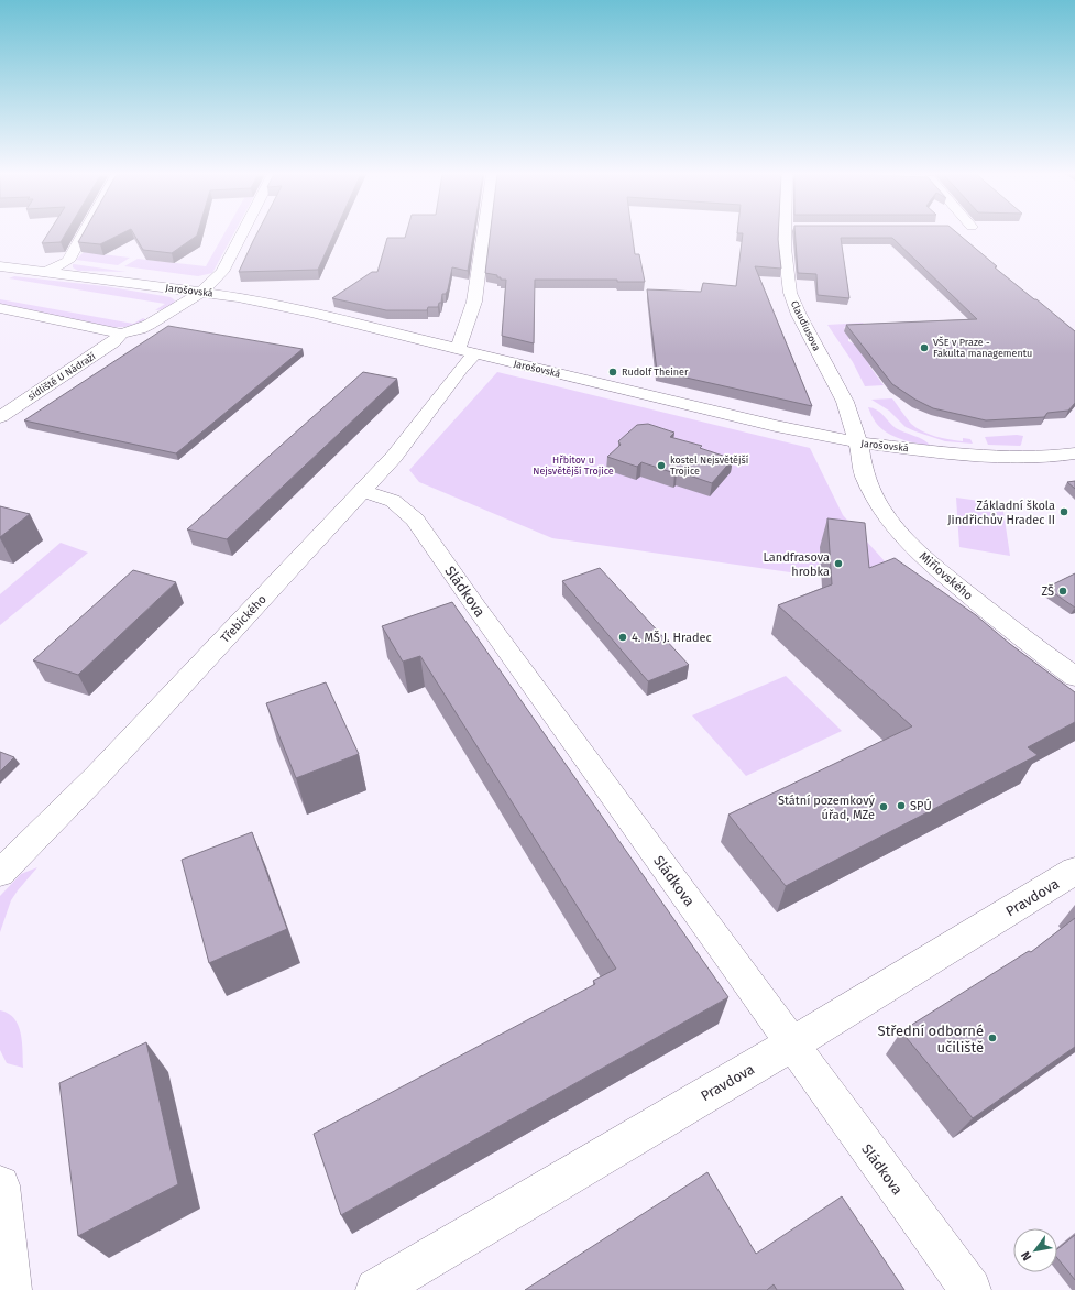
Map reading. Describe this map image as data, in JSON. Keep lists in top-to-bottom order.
{
  "streets": {
    "street": [
      "Jarošovská",
      "Claudiusova",
      "sídliště U Nádraží",
      "Miřiovského",
      "Sládkova",
      "Třebického",
      "Pravdova"
    ]
  },
  "crossings": [
    ["Jarošovská", "Claudiusova"],
    ["Jarošovská", "sídliště U Nádraží"],
    ["Jarošovská", "Miřiovského"],
    ["Jarošovská", "Třebického"],
    ["Claudiusova", "Miřiovského"],
    ["Sládkova", "Třebického"],
    ["Sládkova", "Pravdova"]
  ],
  "parks": ["Hřbitov u Nejsvětější Trojice"],
  "places": [
    "VŠE v Praze - Fakulta managementu",
    "Rudolf Theiner",
    "kostel Nejsvětější Trojice",
    "Základní škola Jindřichův Hradec II",
    "Landfrasova hrobka",
    "ZŠ",
    "4. MŠ J. Hradec",
    "SPÚ",
    "Státní pozemkový úřad, MZe",
    "Střední odborné učiliště"
  ],
  "north": "bottom left"
}
